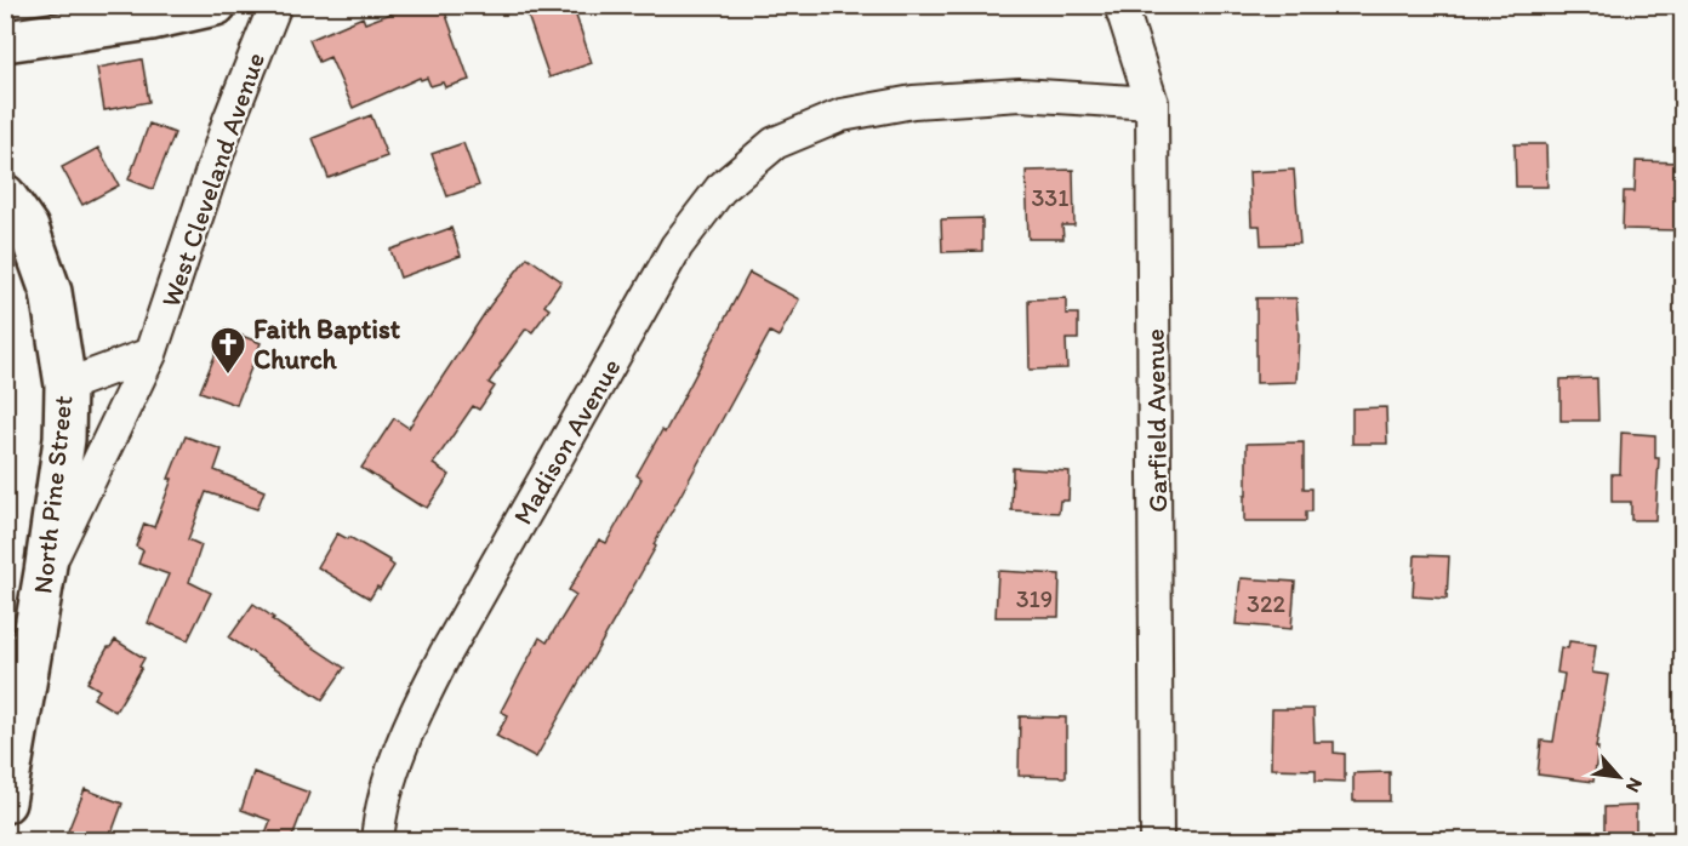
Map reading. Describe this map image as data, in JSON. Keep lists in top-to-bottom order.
{
  "streets": {
    "main road": ["North Pine Street"],
    "street": ["West Cleveland Avenue", "Garfield Avenue", "Madison Avenue"]
  },
  "crossings": [
    ["West Cleveland Avenue", "North Pine Street"],
    ["Garfield Avenue", "Madison Avenue"]
  ],
  "places": {
    "church": ["Faith Baptist Church"]
  },
  "house_numbers": ["331", "319", "322"],
  "north": "bottom right"
}
